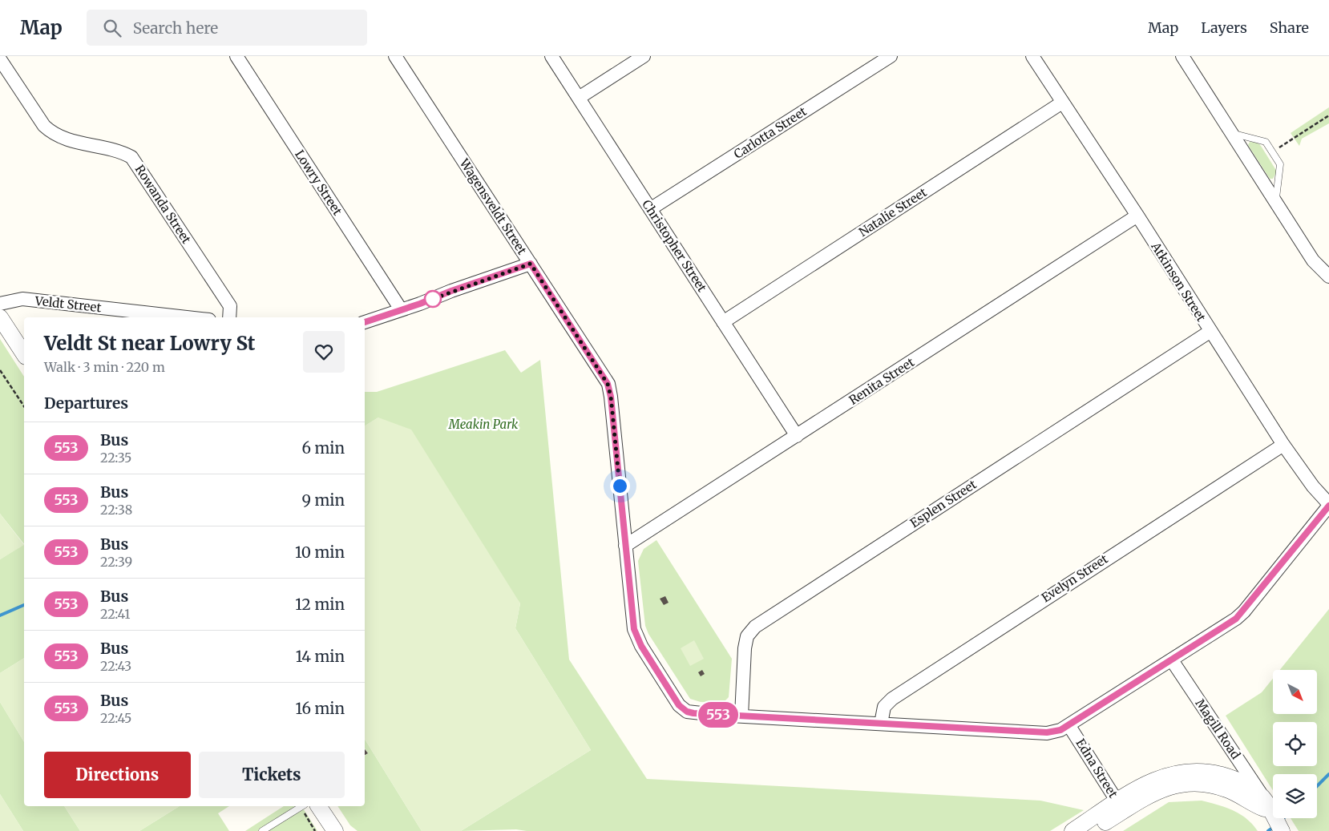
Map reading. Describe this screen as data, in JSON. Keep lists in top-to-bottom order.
{
  "streets": {
    "street": [
      "Carlotta Street",
      "Lowry Street",
      "Rowanda Street",
      "Wagensveldt Street",
      "Natalie Street",
      "Christopher Street",
      "Atkinson Street",
      "Veldt Street",
      "Renita Street",
      "Esplen Street",
      "Evelyn Street",
      "Magill Road",
      "Edna Street"
    ]
  },
  "crossings": [
    ["Carlotta Street", "Christopher Street"],
    ["Wagensveldt Street", "Atkinson Street"],
    ["Wagensveldt Street", "Renita Street"],
    ["Wagensveldt Street", "Esplen Street"],
    ["Wagensveldt Street", "Evelyn Street"],
    ["Wagensveldt Street", "Magill Road"],
    ["Wagensveldt Street", "Edna Street"],
    ["Natalie Street", "Christopher Street"],
    ["Natalie Street", "Atkinson Street"],
    ["Christopher Street", "Renita Street"],
    ["Atkinson Street", "Renita Street"],
    ["Atkinson Street", "Esplen Street"],
    ["Atkinson Street", "Evelyn Street"]
  ],
  "parks": ["Meakin Park"],
  "lines": ["bus line 553"],
  "north": "bottom right",
  "page": {
    "header": "Map",
    "search": "Search here",
    "nav": ["Map", "Layers", "Share"],
    "on_map": "553",
    "heading": [
      ["Veldt St near Lowry St", "Walk · 3 min · 220 m"],
      "Departures"
    ],
    "list": [
      {
        "mark": "553",
        "name": "Bus",
        "note": "22:35",
        "value": "6 min"
      },
      {
        "mark": "553",
        "name": "Bus",
        "note": "22:38",
        "value": "9 min"
      },
      {
        "mark": "553",
        "name": "Bus",
        "note": "22:39",
        "value": "10 min"
      },
      {
        "mark": "553",
        "name": "Bus",
        "note": "22:41",
        "value": "12 min"
      },
      {
        "mark": "553",
        "name": "Bus",
        "note": "22:43",
        "value": "14 min"
      },
      {
        "mark": "553",
        "name": "Bus",
        "note": "22:45",
        "value": "16 min"
      }
    ],
    "buttons": ["Directions", "Tickets"]
  }
}
